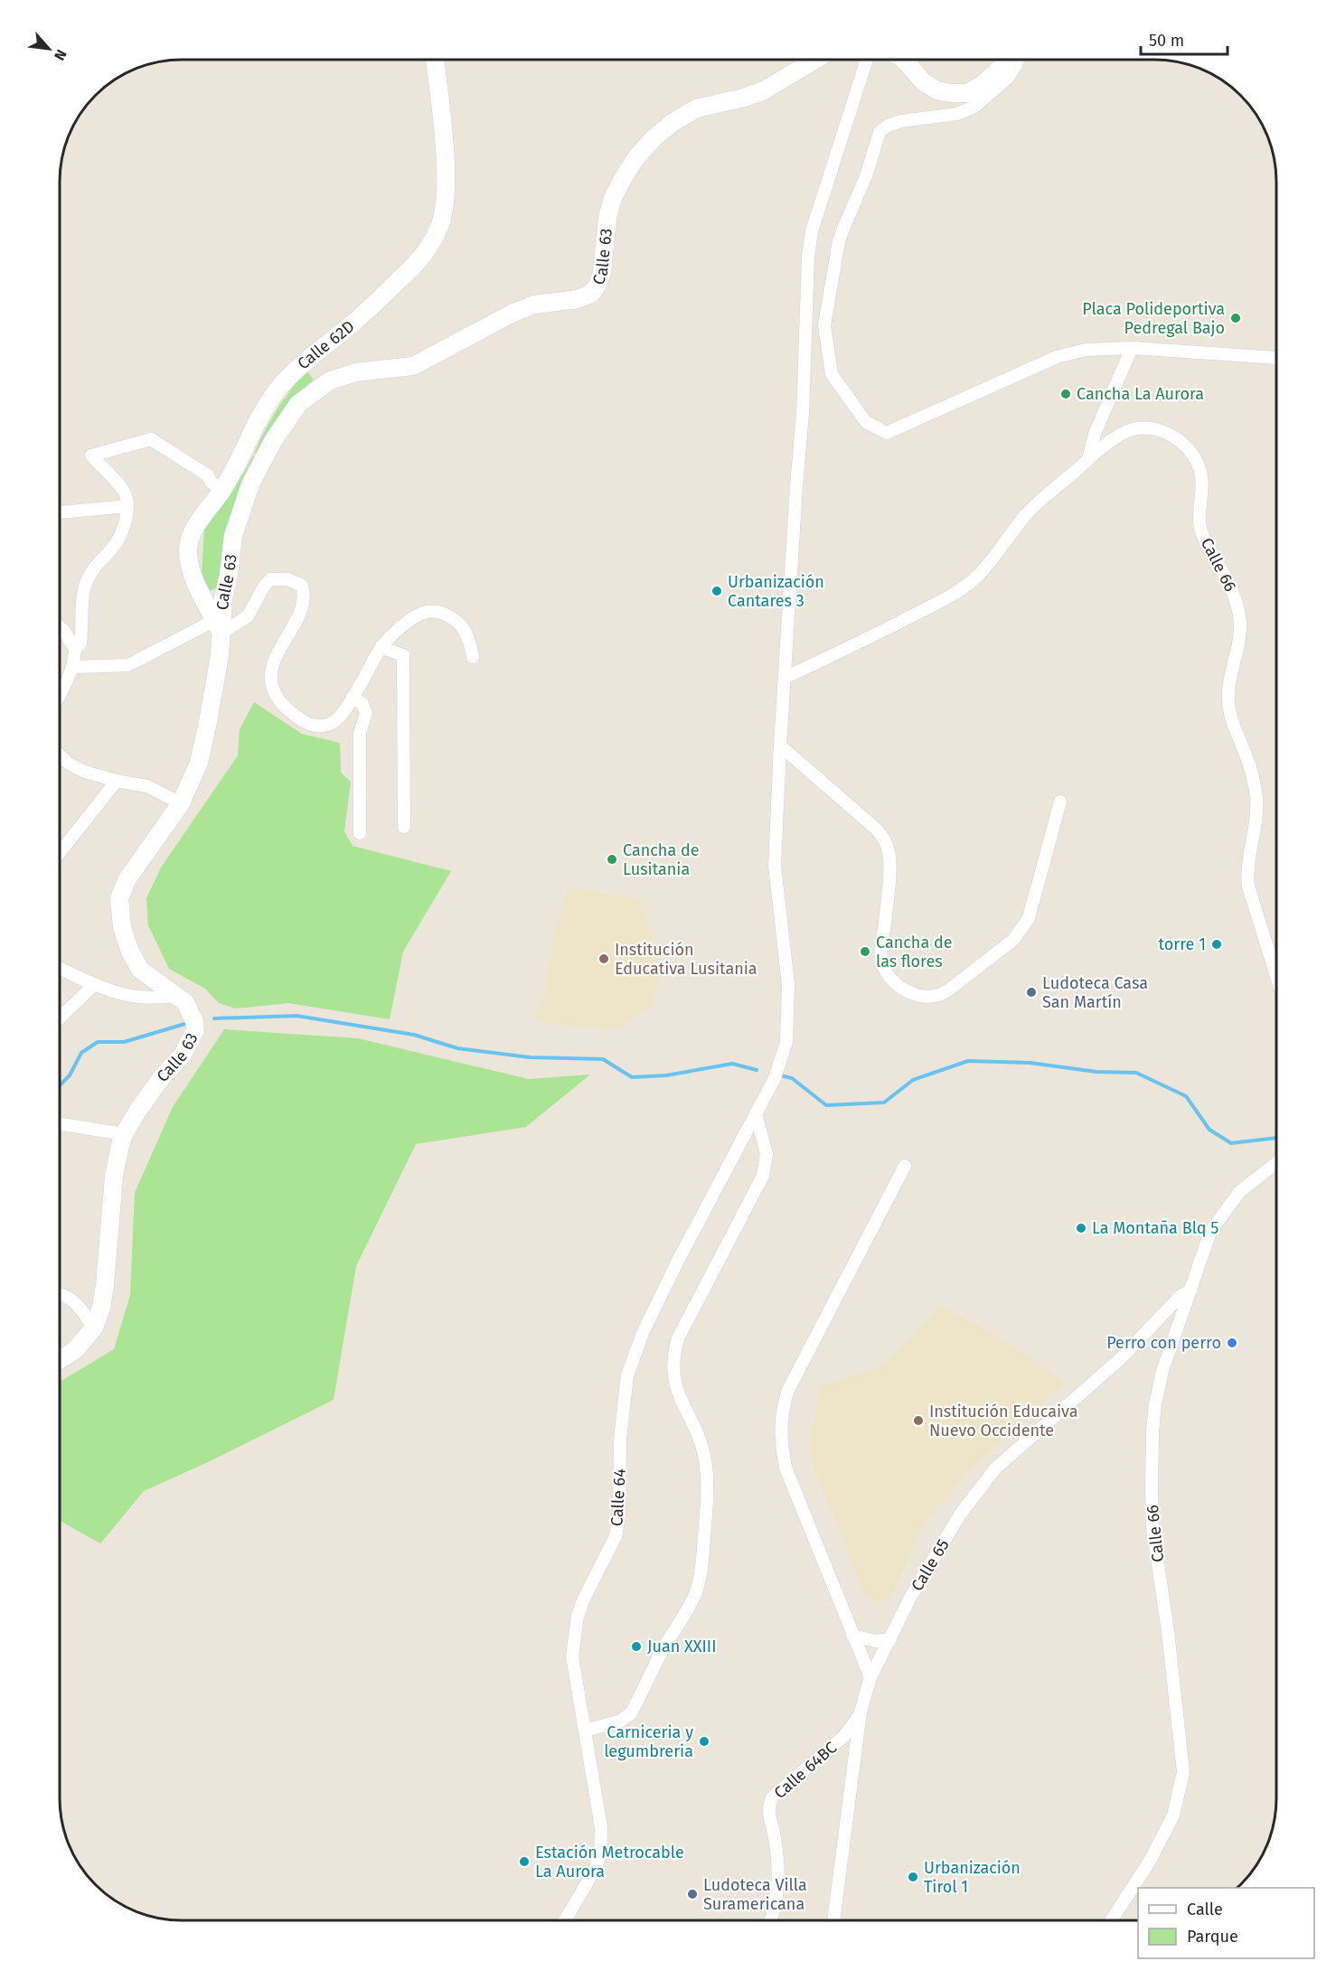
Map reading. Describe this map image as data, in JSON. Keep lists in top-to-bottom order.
{
  "streets": {
    "main road": ["Calle 63", "Calle 62D"],
    "street": [
      "Calle 66",
      "Calle 64",
      "Calle 65",
      "Calle 64BC"
    ]
  },
  "crossings": [
    ["Calle 63", "Calle 62D"],
    ["Calle 66", "Calle 64"],
    ["Calle 66", "Calle 65"],
    ["Calle 65", "Calle 64BC"]
  ],
  "places": [
    "Placa Polideportiva Pedregal Bajo",
    "Cancha La Aurora",
    "Urbanización Cantares 3",
    "Cancha de Lusitania",
    "torre 1",
    "Cancha de las flores",
    "Institución Educativa Lusitania",
    "Ludoteca Casa San Martín",
    "La Montaña Blq 5",
    "Perro con perro",
    "Institución Educaiva Nuevo Occidente",
    "Juan XXIII",
    "Carniceria y legumbreria",
    "Estación Metrocable La Aurora",
    "Urbanización Tirol 1",
    "Ludoteca Villa Suramericana"
  ],
  "legend": ["Calle", "Parque"],
  "scale_bar": "50 m",
  "north": "bottom right"
}
